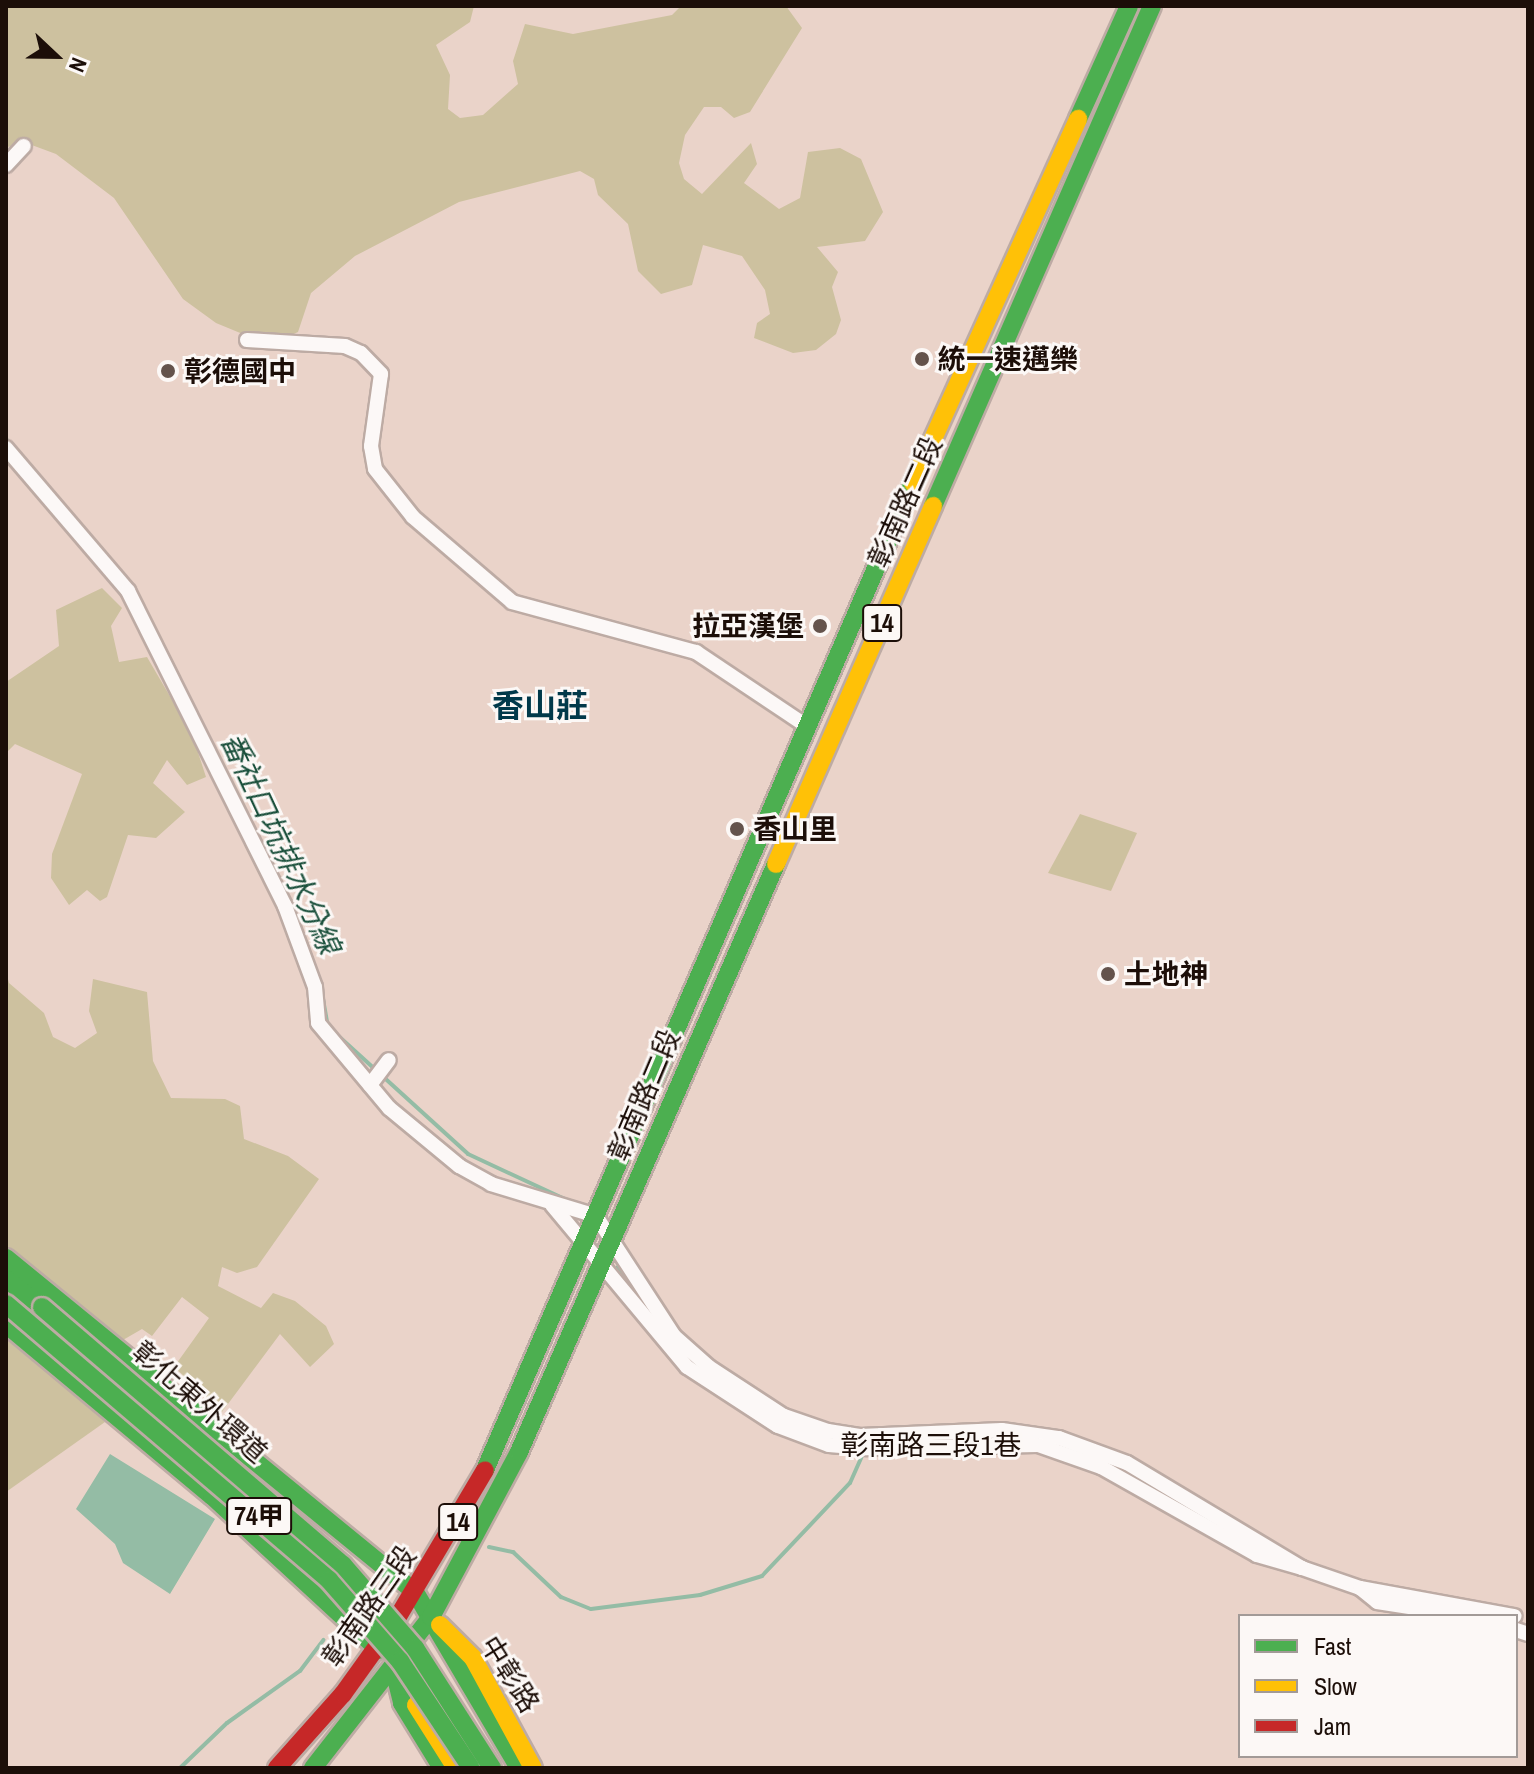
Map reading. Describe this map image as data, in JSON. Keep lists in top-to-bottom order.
{
  "streets": {
    "main road": [
      "彰南路二段",
      "14",
      "彰化東外環道",
      "74甲",
      "彰南路三段",
      "中彰路"
    ],
    "street": ["彰南路三段1巷"]
  },
  "crossings": [
    ["彰南路二段", "14"],
    ["彰南路二段", "彰南路三段1巷"],
    ["14", "彰南路三段1巷"],
    ["14", "彰南路三段"],
    ["彰南路三段1巷", "彰南路三段"],
    ["74甲", "彰南路三段"],
    ["彰南路三段", "中彰路"]
  ],
  "districts": ["香山莊"],
  "water": ["番社口坑排水分線"],
  "places": [
    "統一速邁樂",
    "彰德國中",
    "拉亞漢堡",
    "香山里",
    "土地神"
  ],
  "legend": ["Fast", "Slow", "Jam"],
  "north": "right"
}
